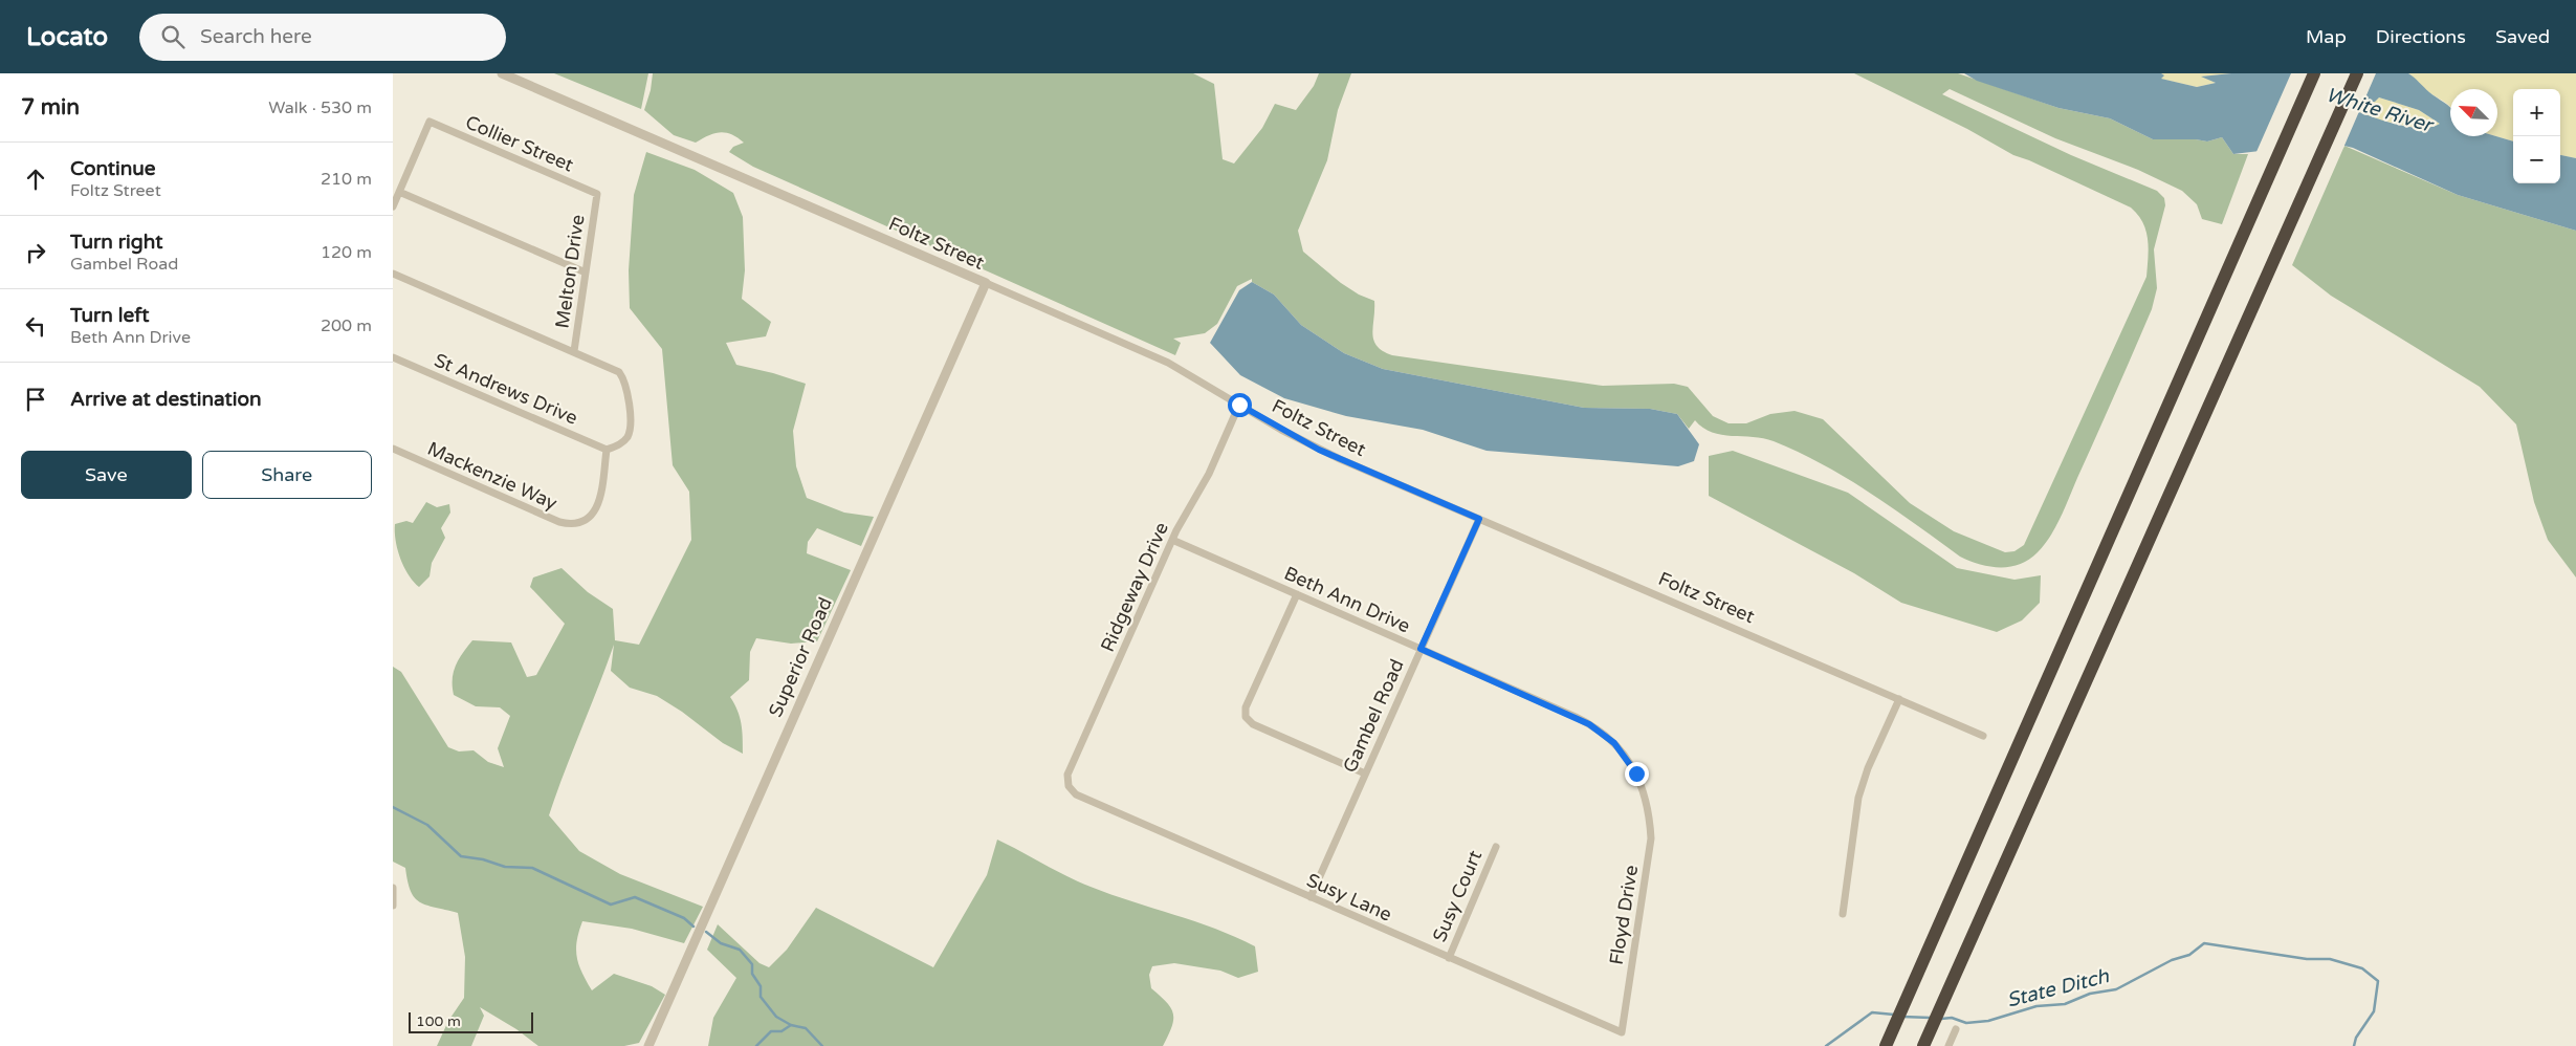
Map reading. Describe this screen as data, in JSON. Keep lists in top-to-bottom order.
{
  "streets": {
    "street": [
      "Collier Street",
      "Foltz Street",
      "Melton Drive",
      "St Andrews Drive",
      "Mackenzie Way",
      "Ridgeway Drive",
      "Beth Ann Drive",
      "Superior Road",
      "Gambel Road",
      "Susy Court",
      "Susy Lane",
      "Floyd Drive"
    ]
  },
  "crossings": [
    ["Collier Street", "Melton Drive"],
    ["Foltz Street", "Ridgeway Drive"],
    ["Foltz Street", "Superior Road"],
    ["Foltz Street", "Gambel Road"],
    ["Melton Drive", "St Andrews Drive"],
    ["Melton Drive", "Mackenzie Way"],
    ["St Andrews Drive", "Mackenzie Way"],
    ["Ridgeway Drive", "Beth Ann Drive"],
    ["Ridgeway Drive", "Susy Lane"],
    ["Beth Ann Drive", "Gambel Road"],
    ["Beth Ann Drive", "Floyd Drive"],
    ["Gambel Road", "Susy Lane"],
    ["Susy Court", "Susy Lane"],
    ["Susy Lane", "Floyd Drive"]
  ],
  "water": ["White River", "State Ditch"],
  "scale_bar": "100 m",
  "north": "top left",
  "page": {
    "header": "Locato",
    "search": "Search here",
    "nav": ["Map", "Directions", "Saved"],
    "heading": ["7 min", "Walk · 530 m"],
    "map_buttons": ["+", "−"],
    "list": [
      ["Continue", "Foltz Street", "210 m"],
      ["Turn right", "Gambel Road", "120 m"],
      ["Turn left", "Beth Ann Drive", "200 m"],
      "Arrive at destination"
    ],
    "buttons": ["Save", "Share"],
    "scale": "100 m"
  }
}
